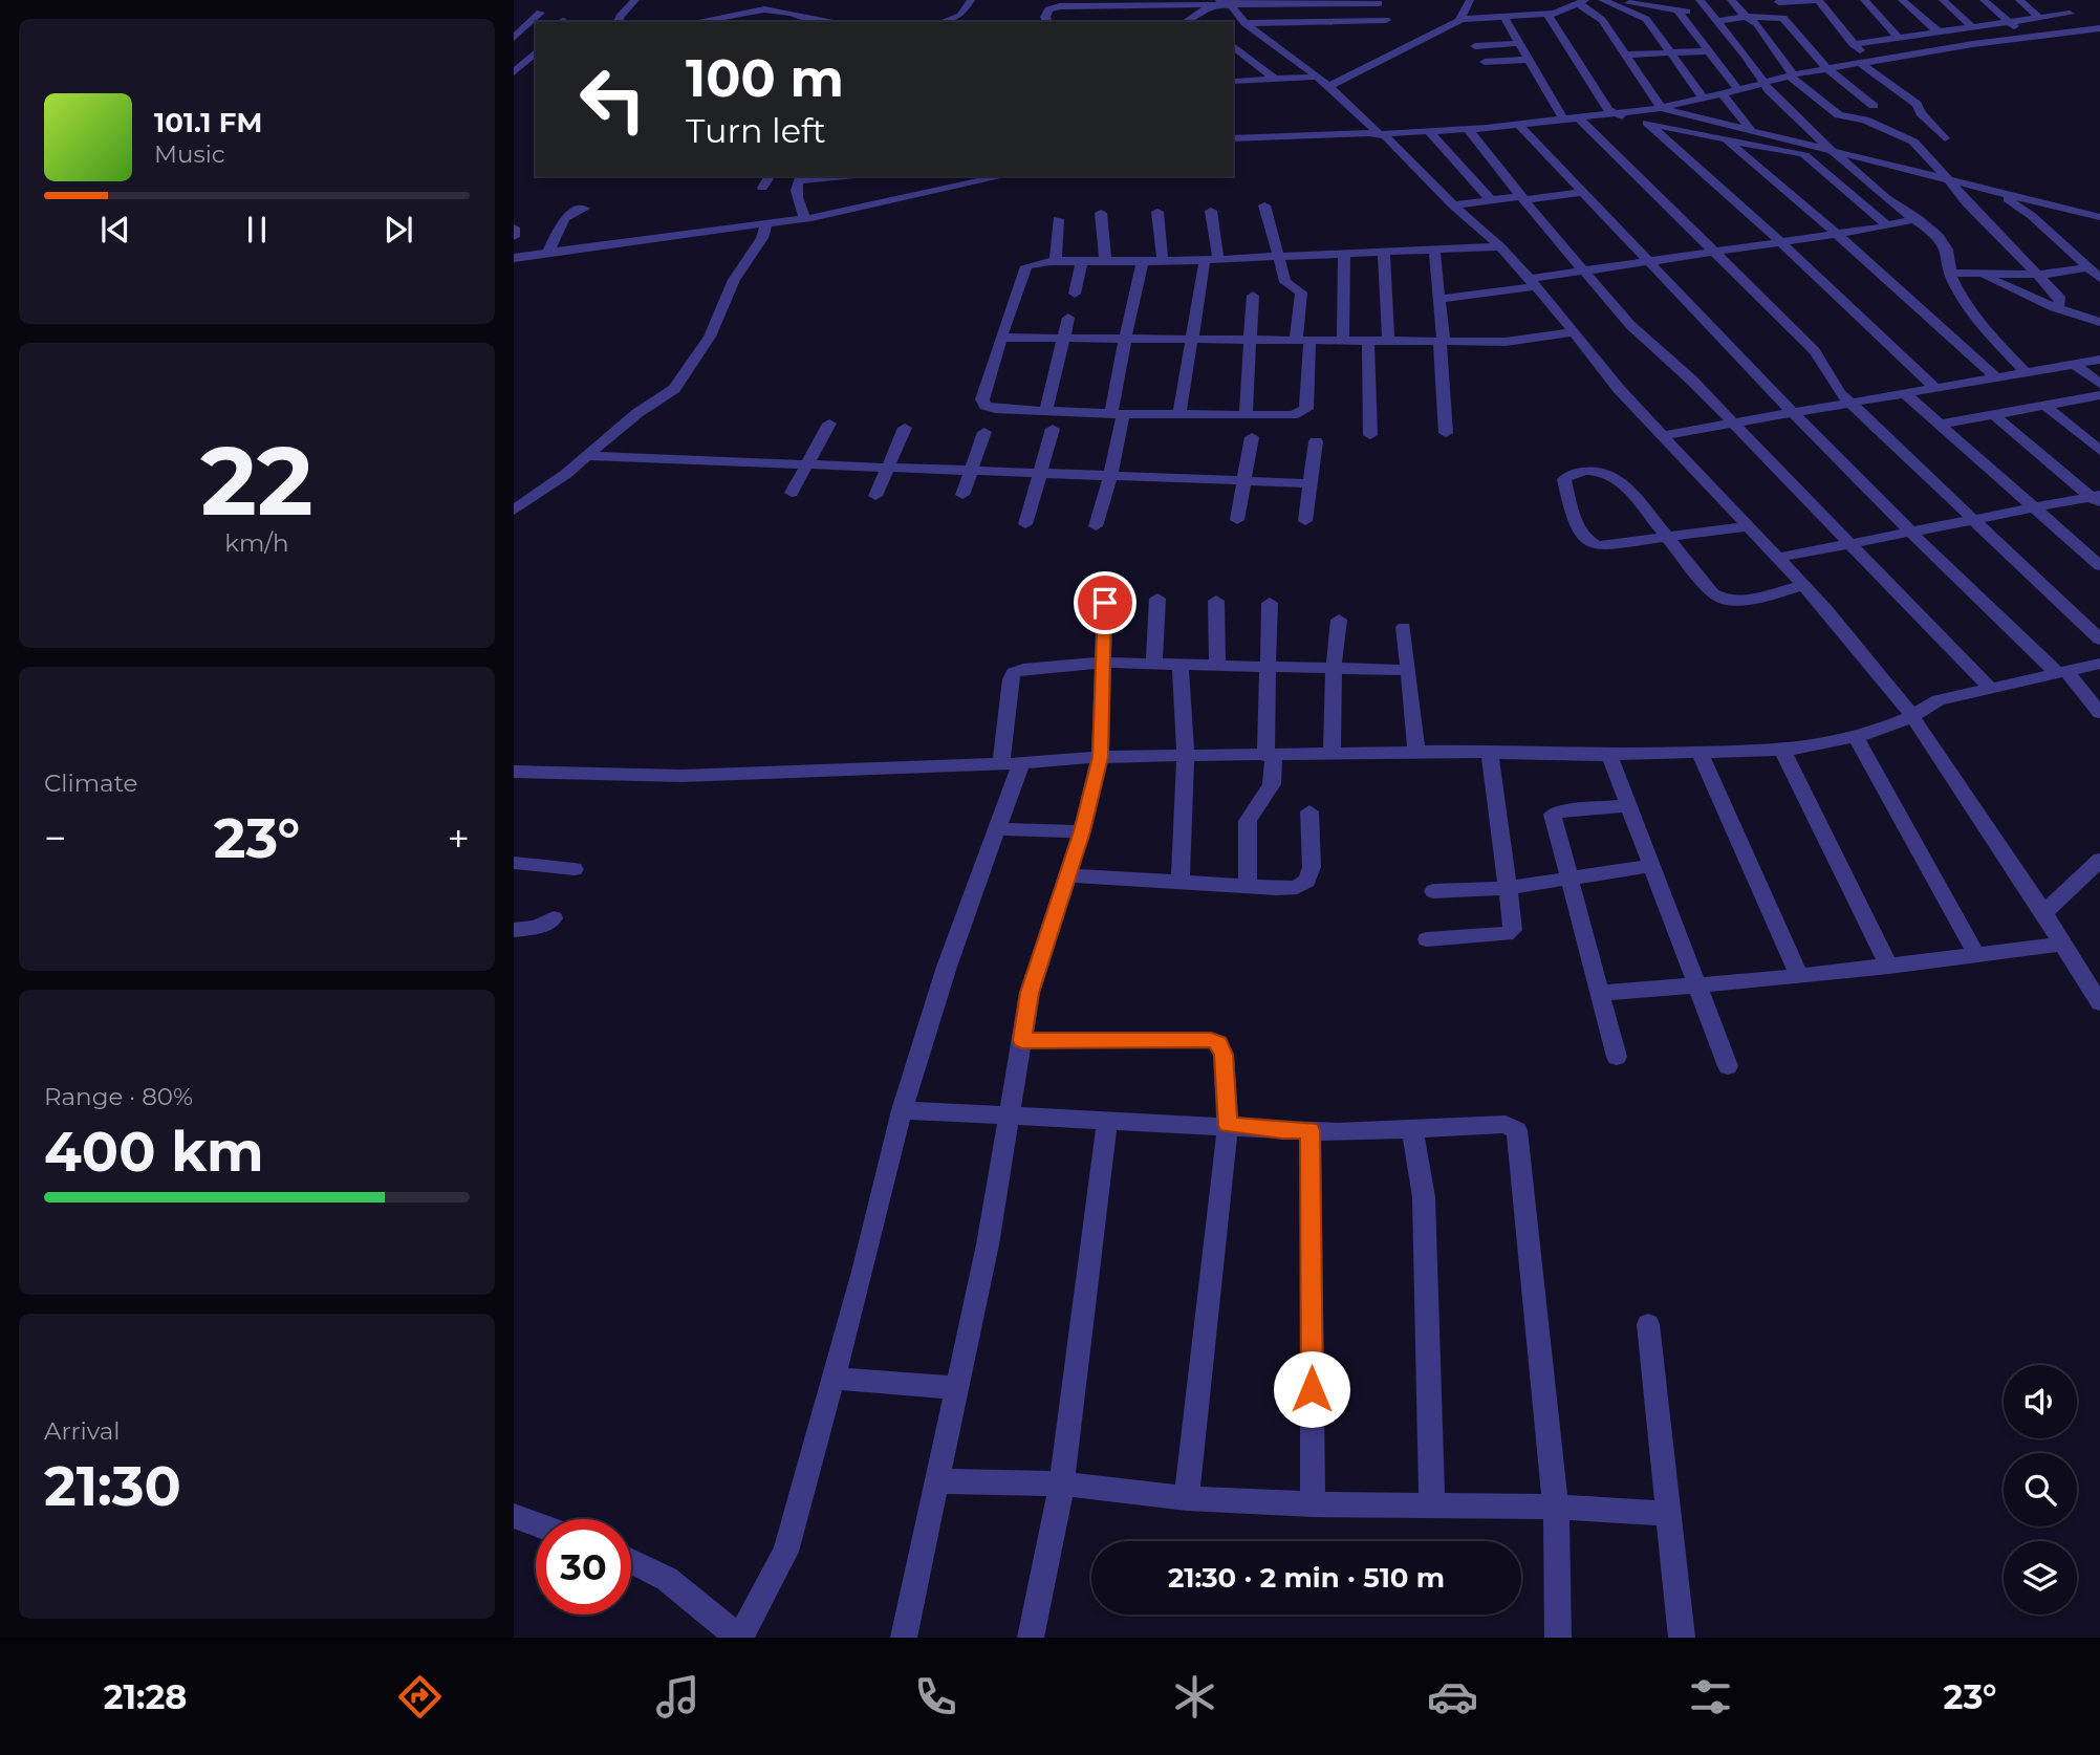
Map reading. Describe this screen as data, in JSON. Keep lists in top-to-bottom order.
{
  "page": {
    "turn": ["100 m", "Turn left"],
    "song": ["101.1 FM", "Music"],
    "tile": [
      ["22", "km/h"],
      "Climate",
      ["Range · 80%", "400 km"],
      ["Arrival", "21:30"]
    ],
    "heat": ["−", "23°", "+"],
    "limit": "30",
    "trip": "21:30 · 2 min · 510 m",
    "tabs": ["21:28", "23°"]
  }
}
